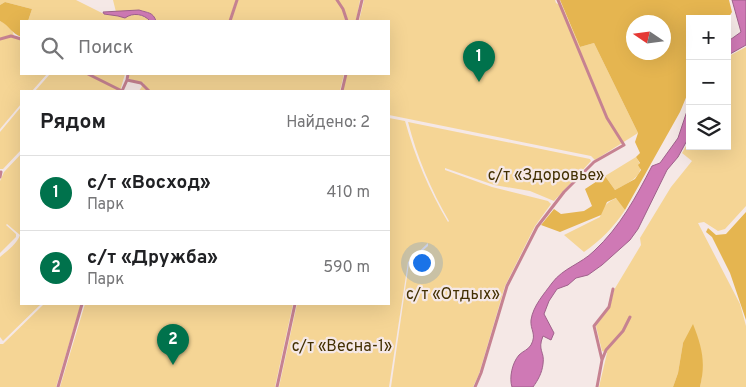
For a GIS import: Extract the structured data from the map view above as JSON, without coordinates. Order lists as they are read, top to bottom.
{
  "parks": ["с/т «Здоровье»", "с/т «Отдых»", "с/т «Весна-1»"],
  "north": "left",
  "page": {
    "map_buttons": ["+", "−"],
    "search": "Поиск",
    "pins": ["1", "2"],
    "heading": ["Рядом", "Найдено: 2"],
    "list": [
      {
        "mark": "1",
        "name": "с/т «Восход»",
        "note": "Парк",
        "value": "410 m"
      },
      {
        "mark": "2",
        "name": "с/т «Дружба»",
        "note": "Парк",
        "value": "590 m"
      }
    ]
  }
}
